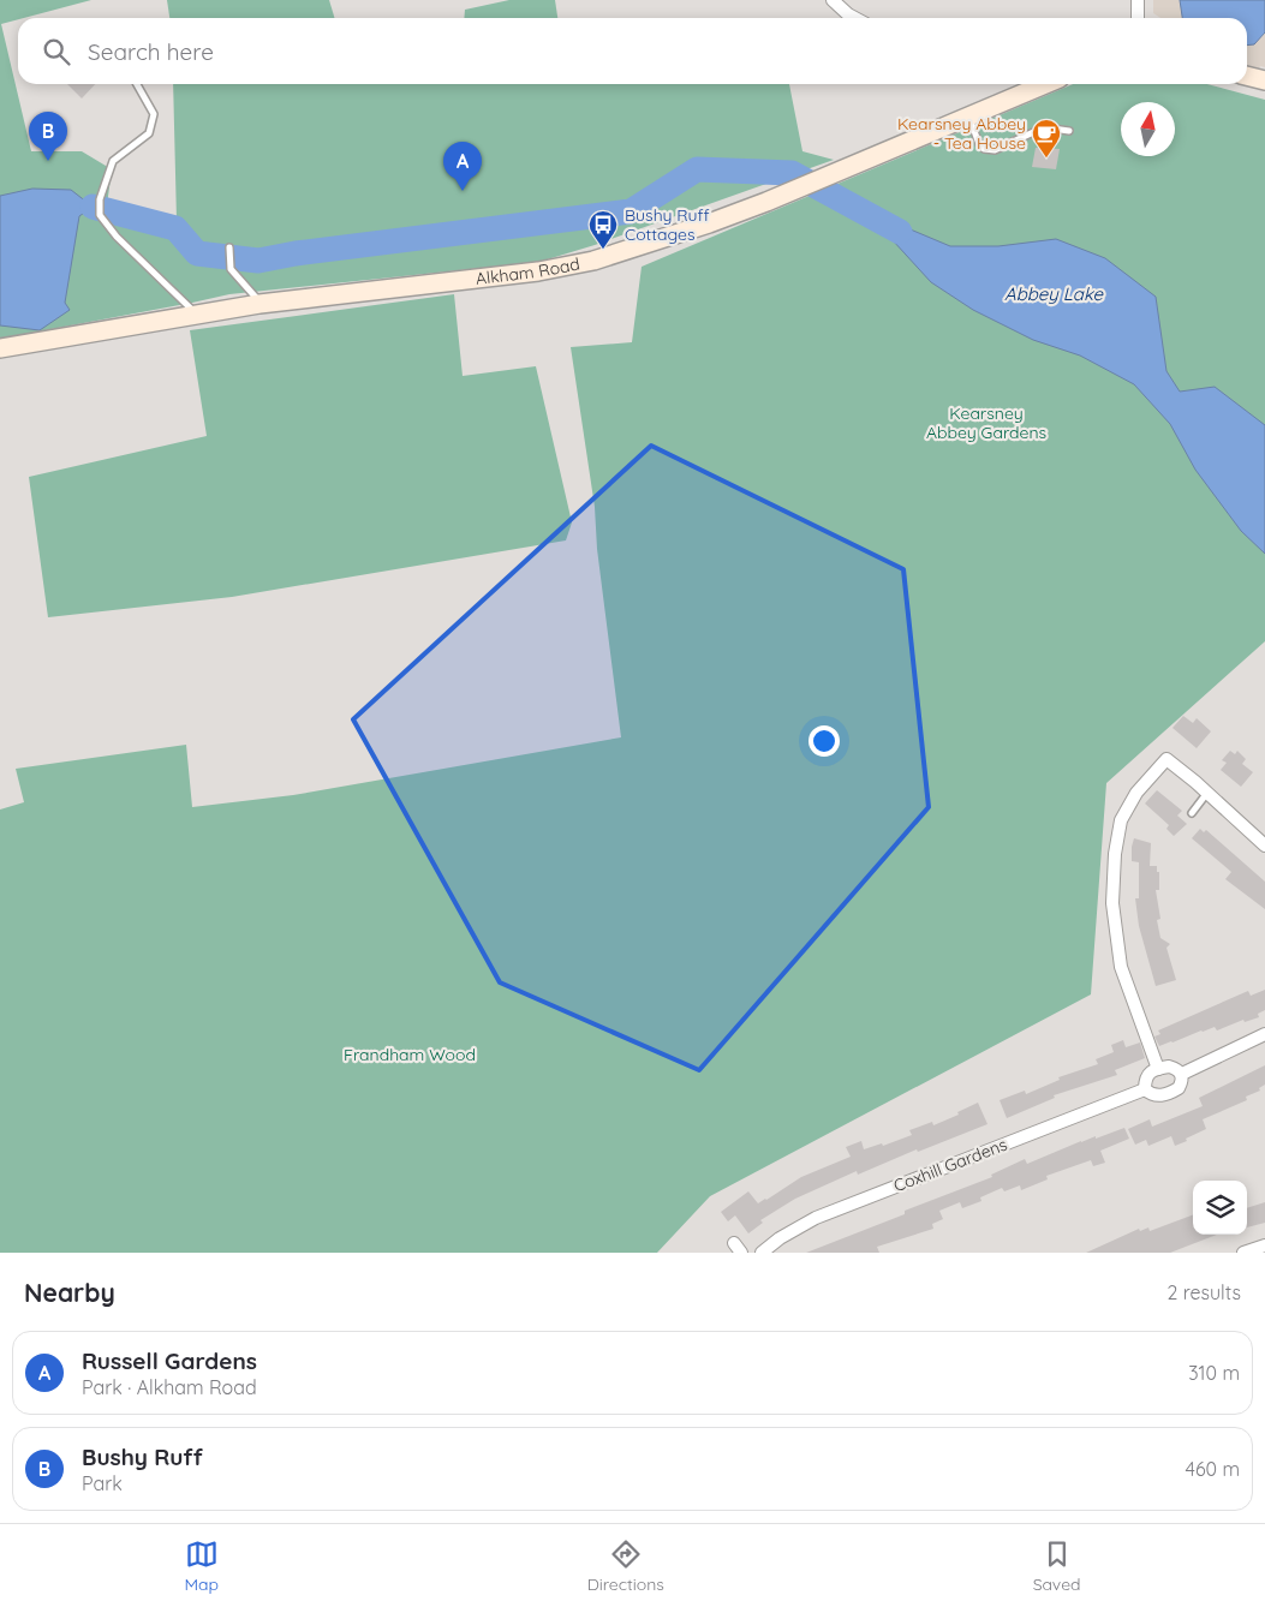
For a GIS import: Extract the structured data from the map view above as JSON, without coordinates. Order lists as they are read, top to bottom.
{
  "streets": {
    "street": ["Alkham Road", "Coxhill Gardens"]
  },
  "water": ["Abbey Lake"],
  "parks": ["Kearsney Abbey Gardens", "Frandham Wood"],
  "places": {
    "cafe": ["Kearsney Abbey - Tea House"],
    "bus stop": ["Bushy Ruff Cottages"]
  },
  "north": "top",
  "page": {
    "search": "Search here",
    "pins": ["B", "A"],
    "heading": ["Nearby", "2 results"],
    "list": [
      {
        "mark": "A",
        "name": "Russell Gardens",
        "note": "Park · Alkham Road",
        "value": "310 m"
      },
      {
        "mark": "B",
        "name": "Bushy Ruff",
        "note": "Park",
        "value": "460 m"
      }
    ],
    "nav": ["Map", "Directions", "Saved"]
  }
}
